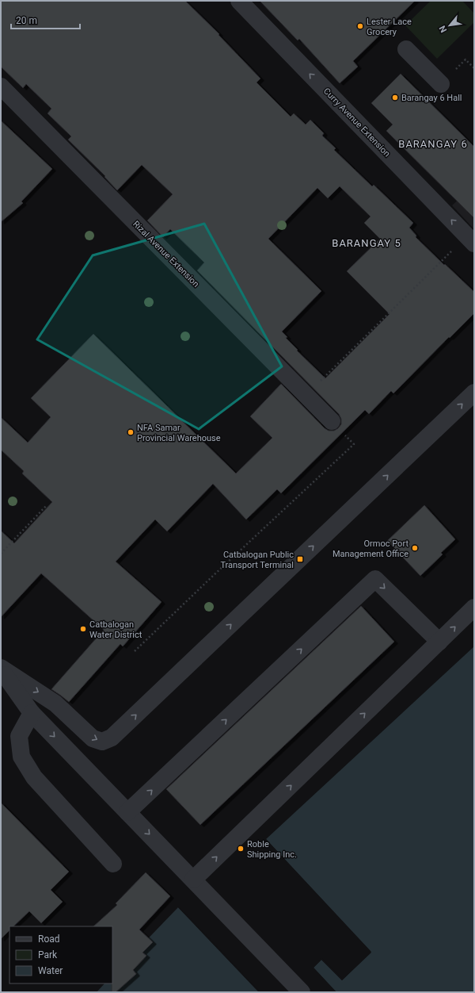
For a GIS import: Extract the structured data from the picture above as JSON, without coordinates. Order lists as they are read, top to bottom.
{
  "streets": {
    "street": ["Curry Avenue Extension", "Rizal Avenue Extension"]
  },
  "one_way": ["Curry Avenue Extension"],
  "districts": ["BARANGAY 6", "BARANGAY 5"],
  "places": {
    "other": [
      "Lester Lace Grocery",
      "Barangay 6 Hall",
      "NFA Samar Provincial Warehouse",
      "Ormoc Port Management Office",
      "Catbalogan Water District",
      "Roble Shipping Inc."
    ],
    "transit": ["Catbalogan Public Transport Terminal"]
  },
  "legend": ["Road", "Park", "Water"],
  "scale_bar": "20 m",
  "north": "bottom left"
}
